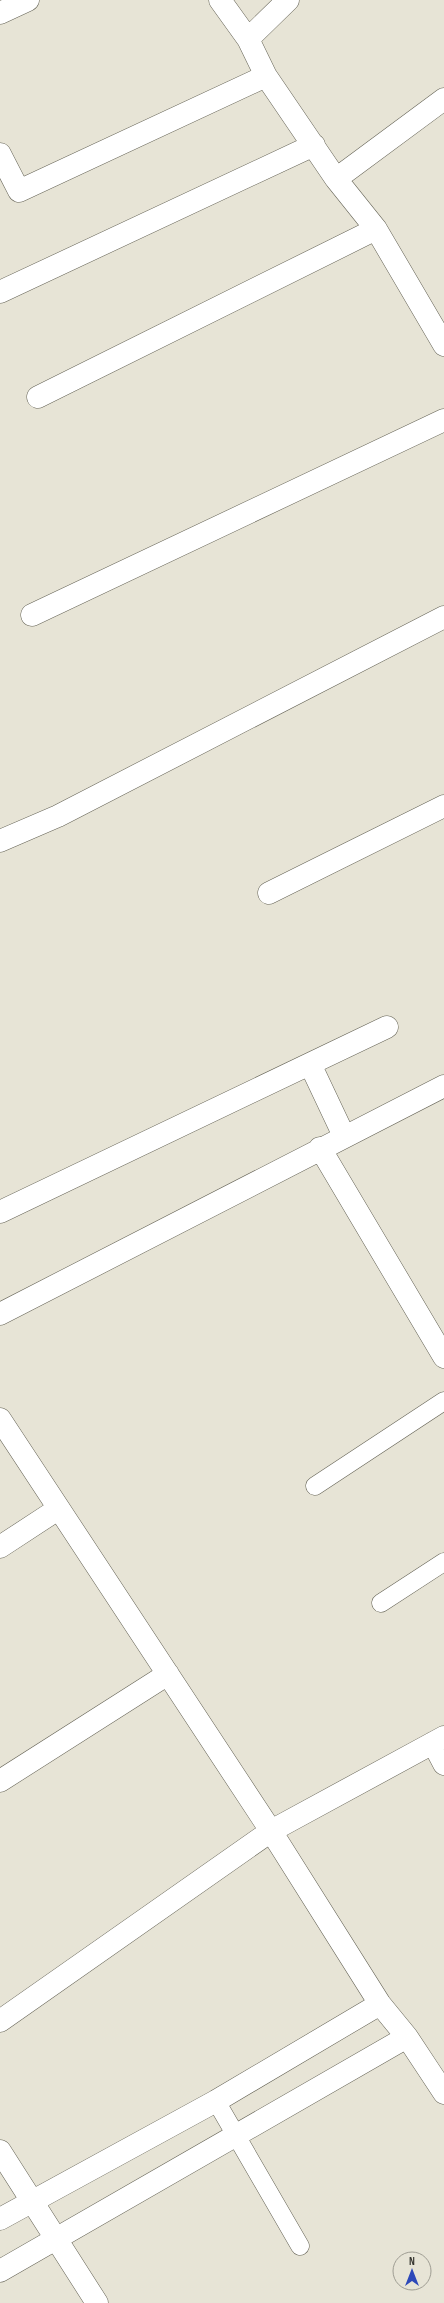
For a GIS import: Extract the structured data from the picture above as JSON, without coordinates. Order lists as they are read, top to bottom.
{
  "north": "top"
}
